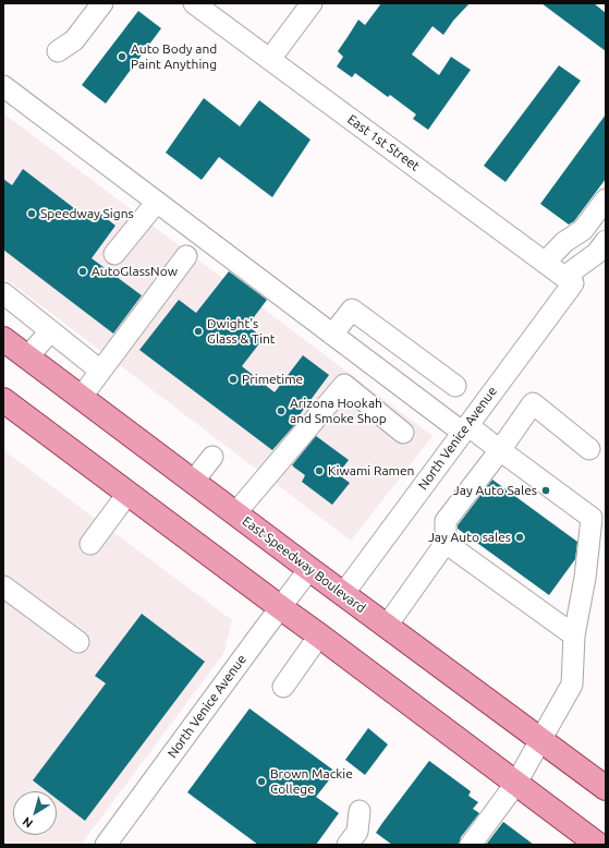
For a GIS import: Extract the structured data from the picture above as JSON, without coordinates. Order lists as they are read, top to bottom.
{
  "streets": {
    "main road": ["East Speedway Boulevard"],
    "street": ["East 1st Street", "North Venice Avenue"]
  },
  "crossings": [
    ["East 1st Street", "North Venice Avenue"],
    ["North Venice Avenue", "East Speedway Boulevard"]
  ],
  "places": [
    "Auto Body and Paint Anything",
    "Speedway Signs",
    "AutoGlassNow",
    "Dwight's Glass & Tint",
    "Primetime",
    "Arizona Hookah and Smoke Shop",
    "Kiwami Ramen",
    "Jay Auto Sales",
    "Jay Auto sales",
    "Brown Mackie College"
  ],
  "north": "bottom left"
}
